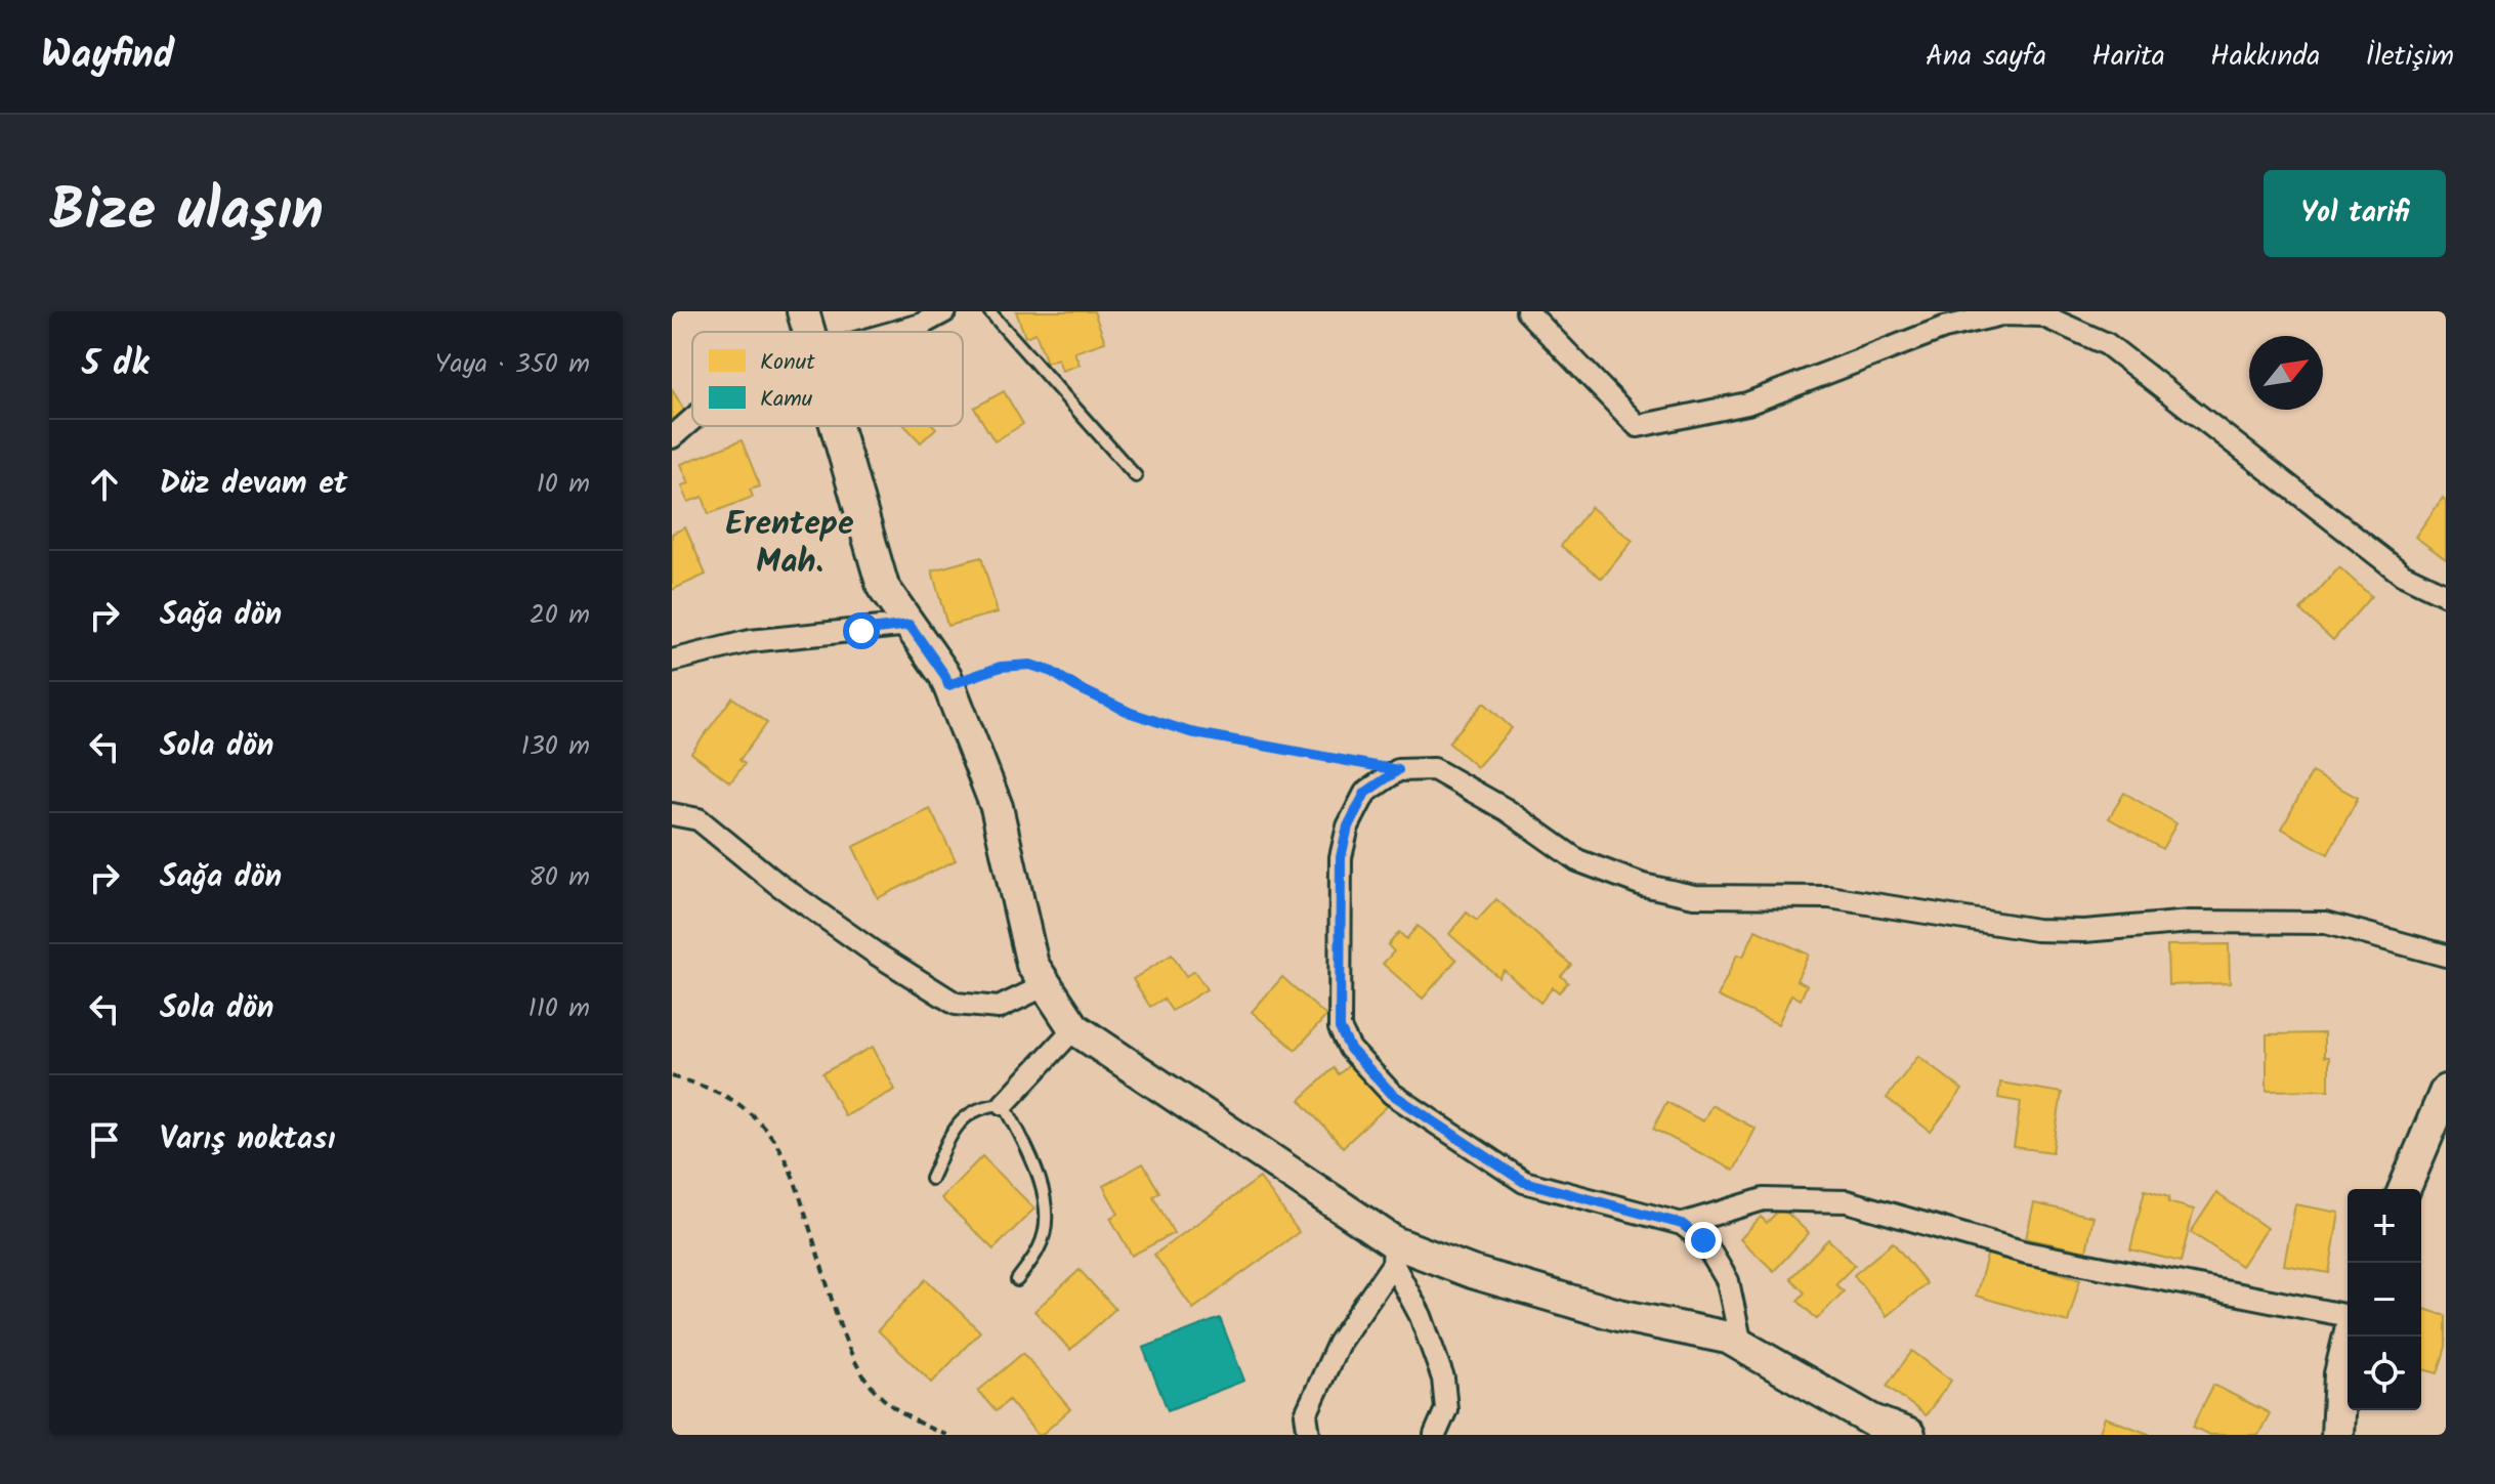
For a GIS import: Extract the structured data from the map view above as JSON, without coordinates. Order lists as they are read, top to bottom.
{
  "districts": ["Erentepe Mah."],
  "legend": ["Konut", "Kamu"],
  "north": "top right",
  "page": {
    "header": "Wayfind",
    "nav": [
      "Ana sayfa",
      "Harita",
      "Hakkında",
      "İletişim"
    ],
    "title": "Bize ulaşın",
    "buttons": "Yol tarifi",
    "heading": ["5 dk", "Yaya · 350 m"],
    "list": [
      ["Düz devam et", "10 m"],
      ["Sağa dön", "20 m"],
      ["Sola dön", "130 m"],
      ["Sağa dön", "80 m"],
      ["Sola dön", "110 m"],
      "Varış noktası"
    ],
    "map_buttons": ["+", "−"]
  }
}
